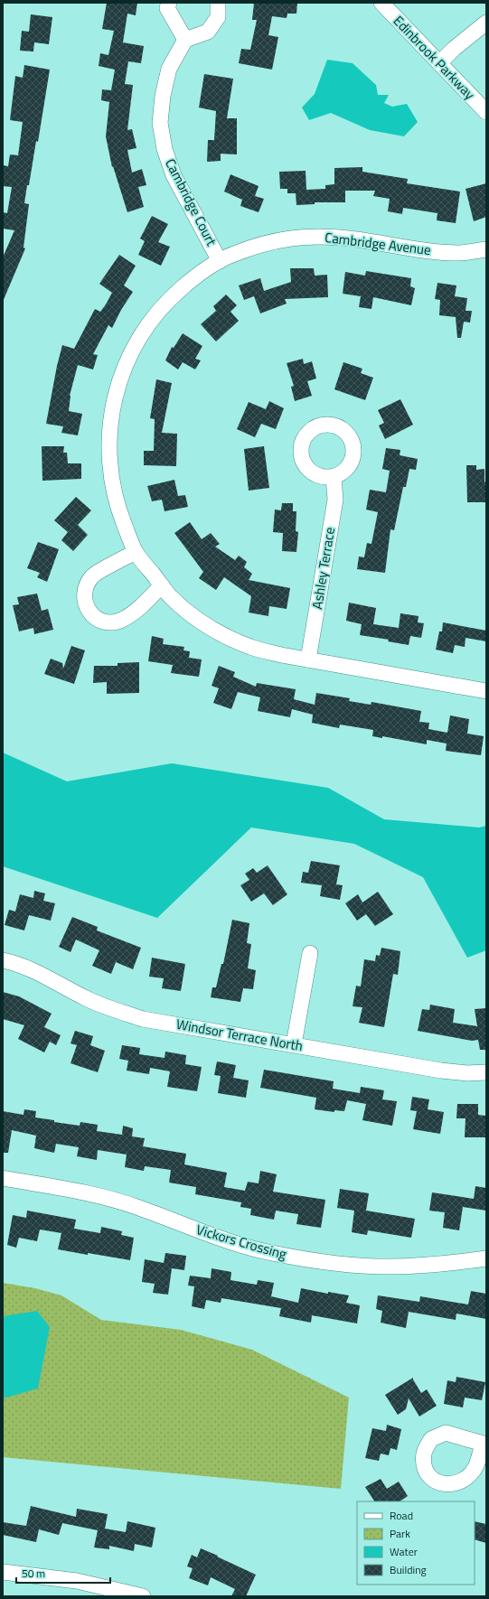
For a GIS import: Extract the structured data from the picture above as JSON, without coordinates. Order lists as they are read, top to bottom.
{
  "streets": {
    "street": [
      "Edinbrook Parkway",
      "Cambridge Court",
      "Cambridge Avenue",
      "Ashley Terrace",
      "Windsor Terrace North",
      "Vickors Crossing"
    ]
  },
  "crossings": [
    ["Cambridge Court", "Cambridge Avenue"]
  ],
  "legend": [
    "Road",
    "Park",
    "Water",
    "Building"
  ],
  "scale_bar": "50 m"
}
